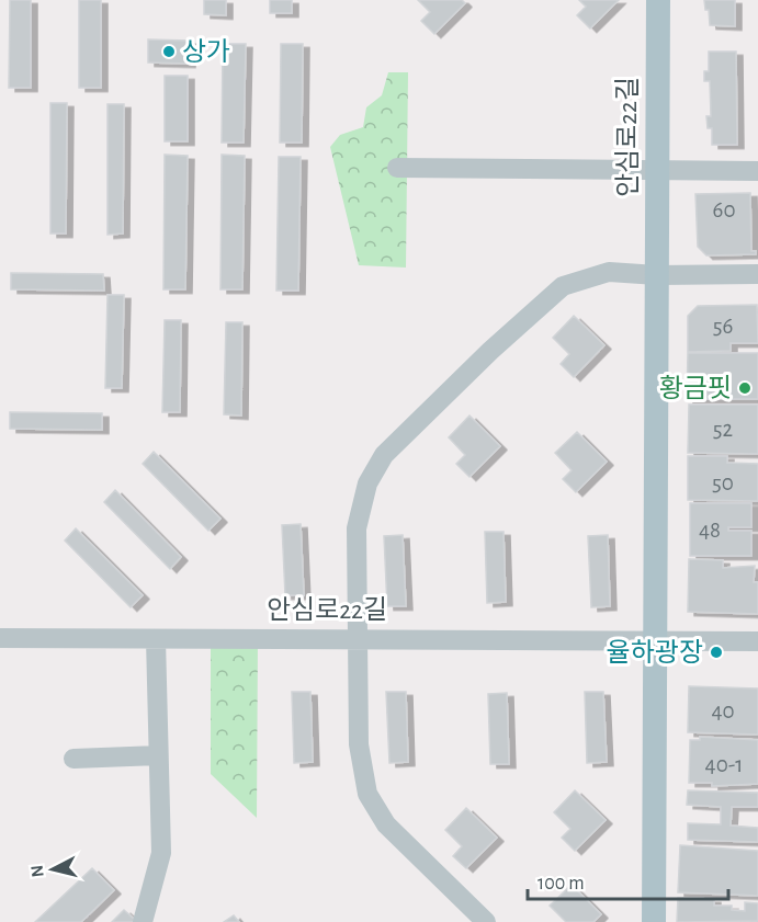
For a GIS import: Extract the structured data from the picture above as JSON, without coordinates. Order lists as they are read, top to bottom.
{
  "streets": {
    "main road": ["안심로22길"]
  },
  "places": ["상가", "황금핏", "율하광장"],
  "house_numbers": [
    "60",
    "56",
    "52",
    "50",
    "48",
    "40",
    "40-1"
  ],
  "scale_bar": "100 m",
  "north": "left"
}
